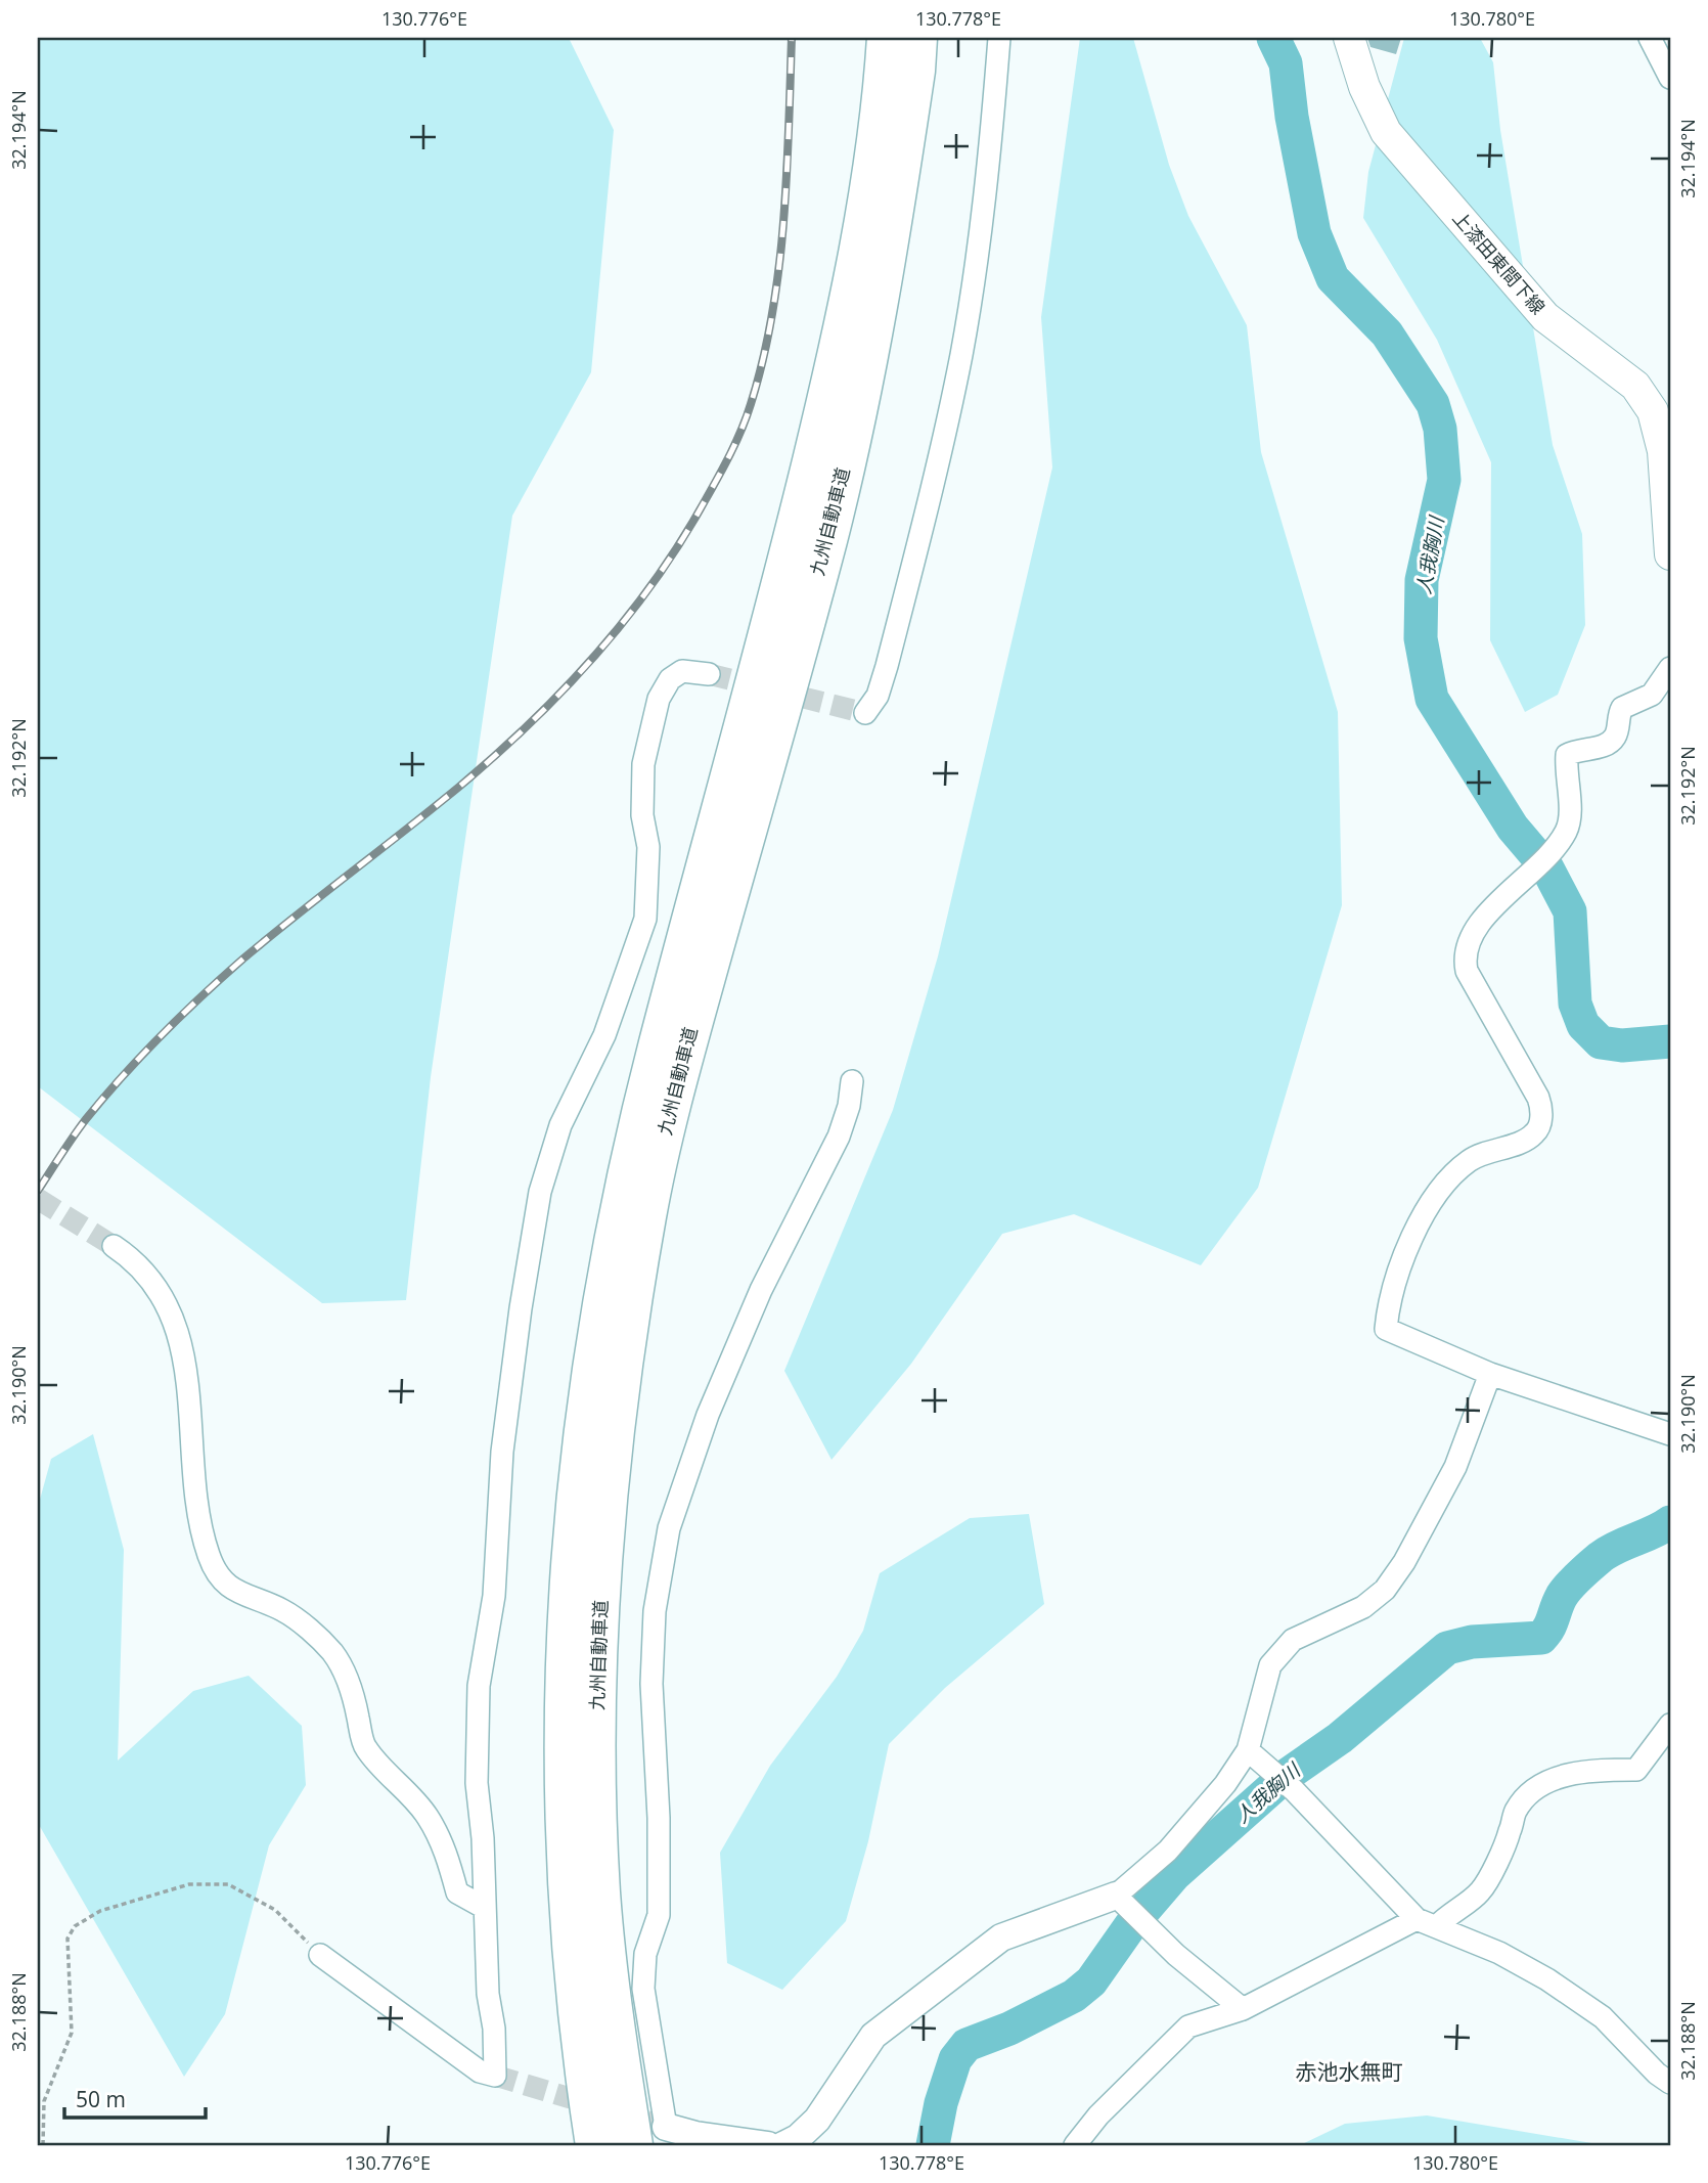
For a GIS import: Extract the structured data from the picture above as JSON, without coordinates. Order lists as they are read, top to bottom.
{
  "streets": {
    "highway": ["九州自動車道"],
    "main road": ["上漆田東間下線"]
  },
  "districts": ["赤池水無町"],
  "water": ["人我胸川"],
  "scale_bar": "50 m",
  "coordinates": [
    "130.776°E",
    "130.778°E",
    "130.780°E",
    "32.194°N",
    "32.192°N",
    "32.190°N",
    "32.188°N"
  ]
}
